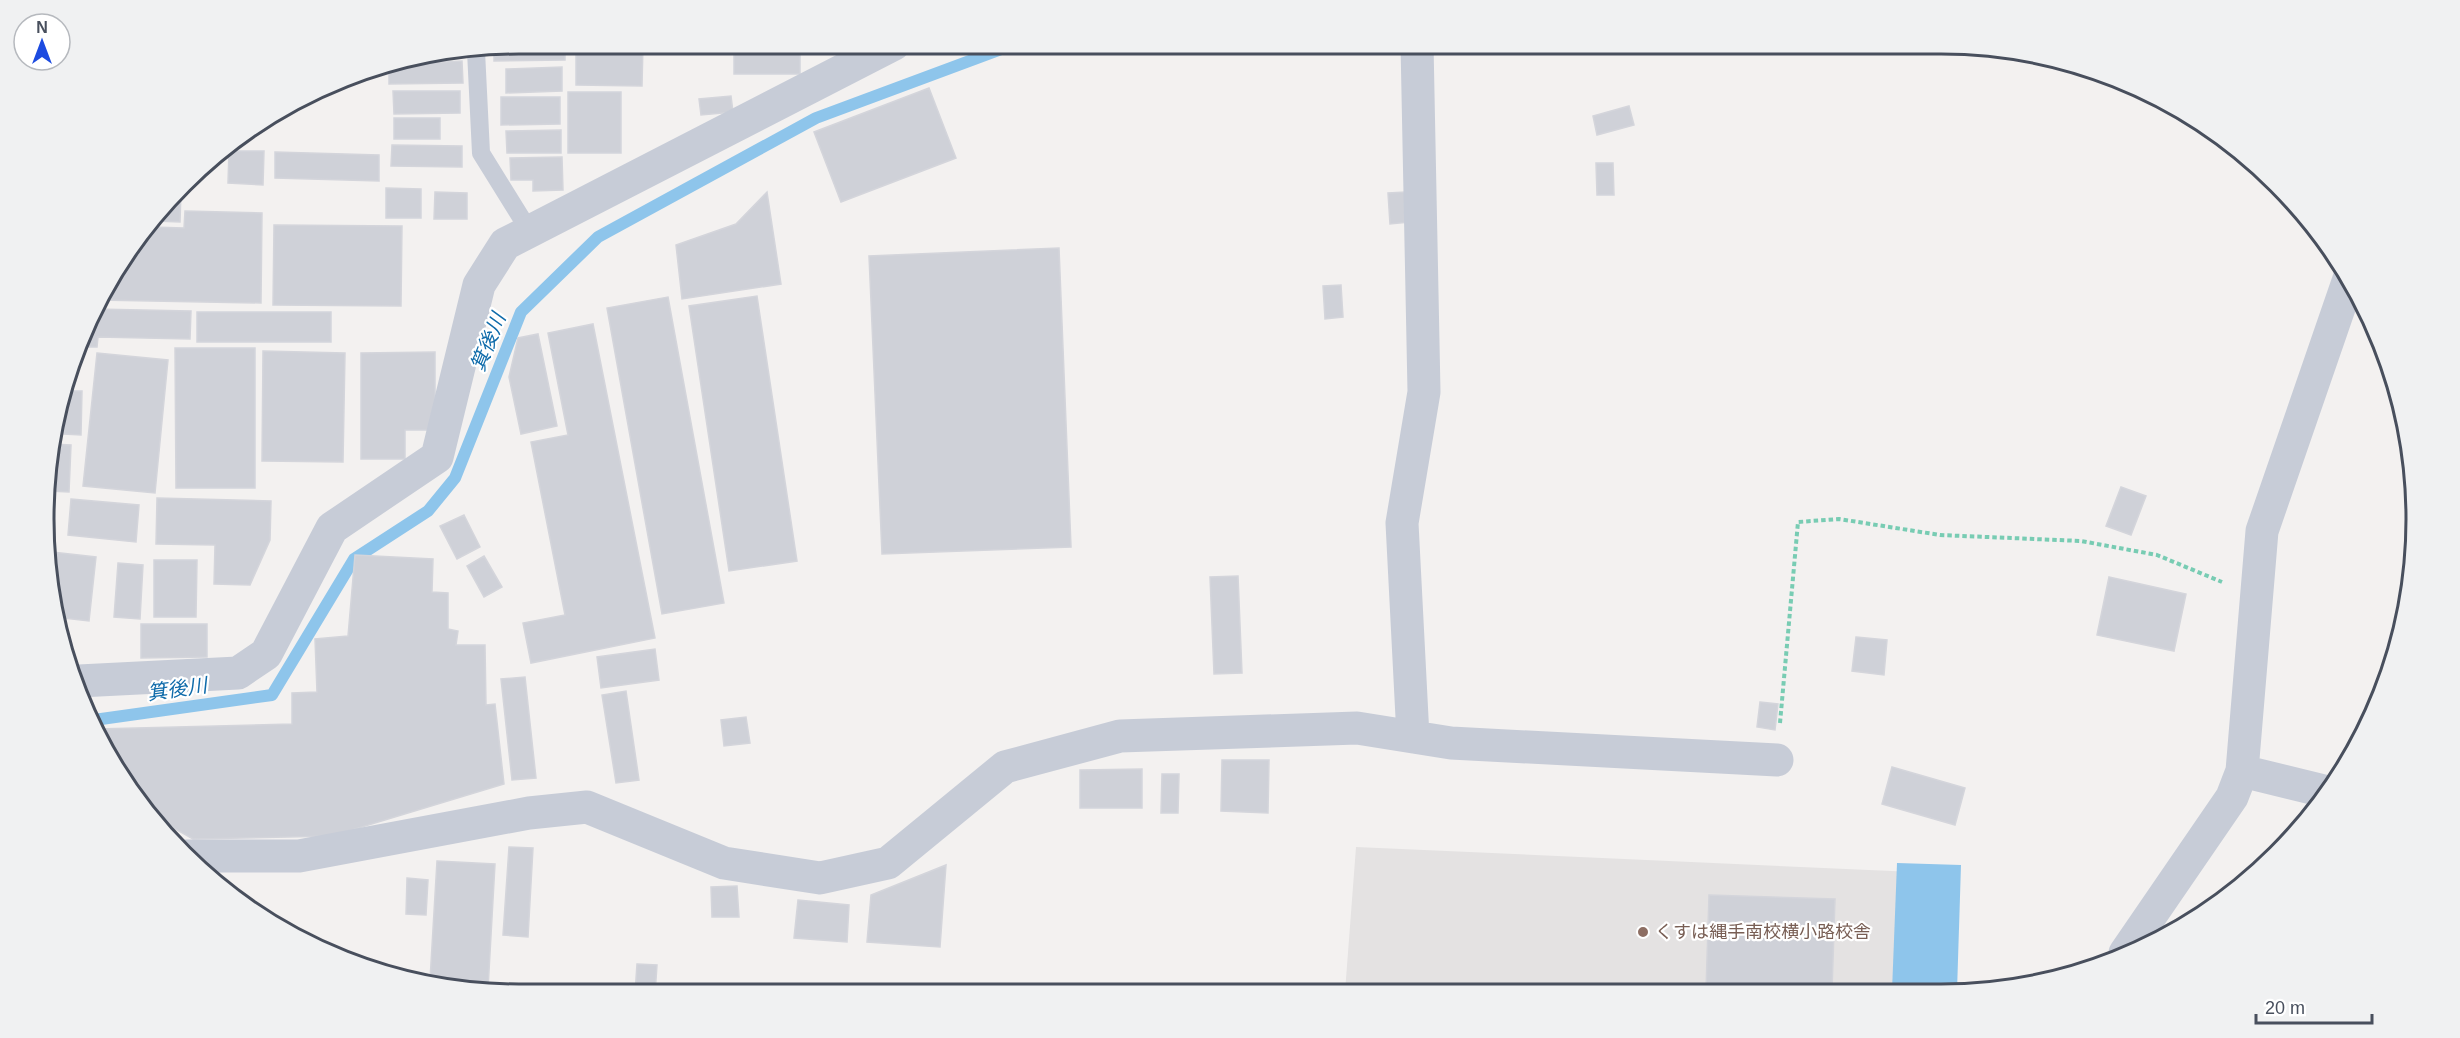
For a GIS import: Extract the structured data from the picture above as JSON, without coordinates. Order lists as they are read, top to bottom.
{
  "water": ["箕後川"],
  "places": ["くすは縄手南校横小路校舎"],
  "scale_bar": "20 m",
  "north": "top"
}
